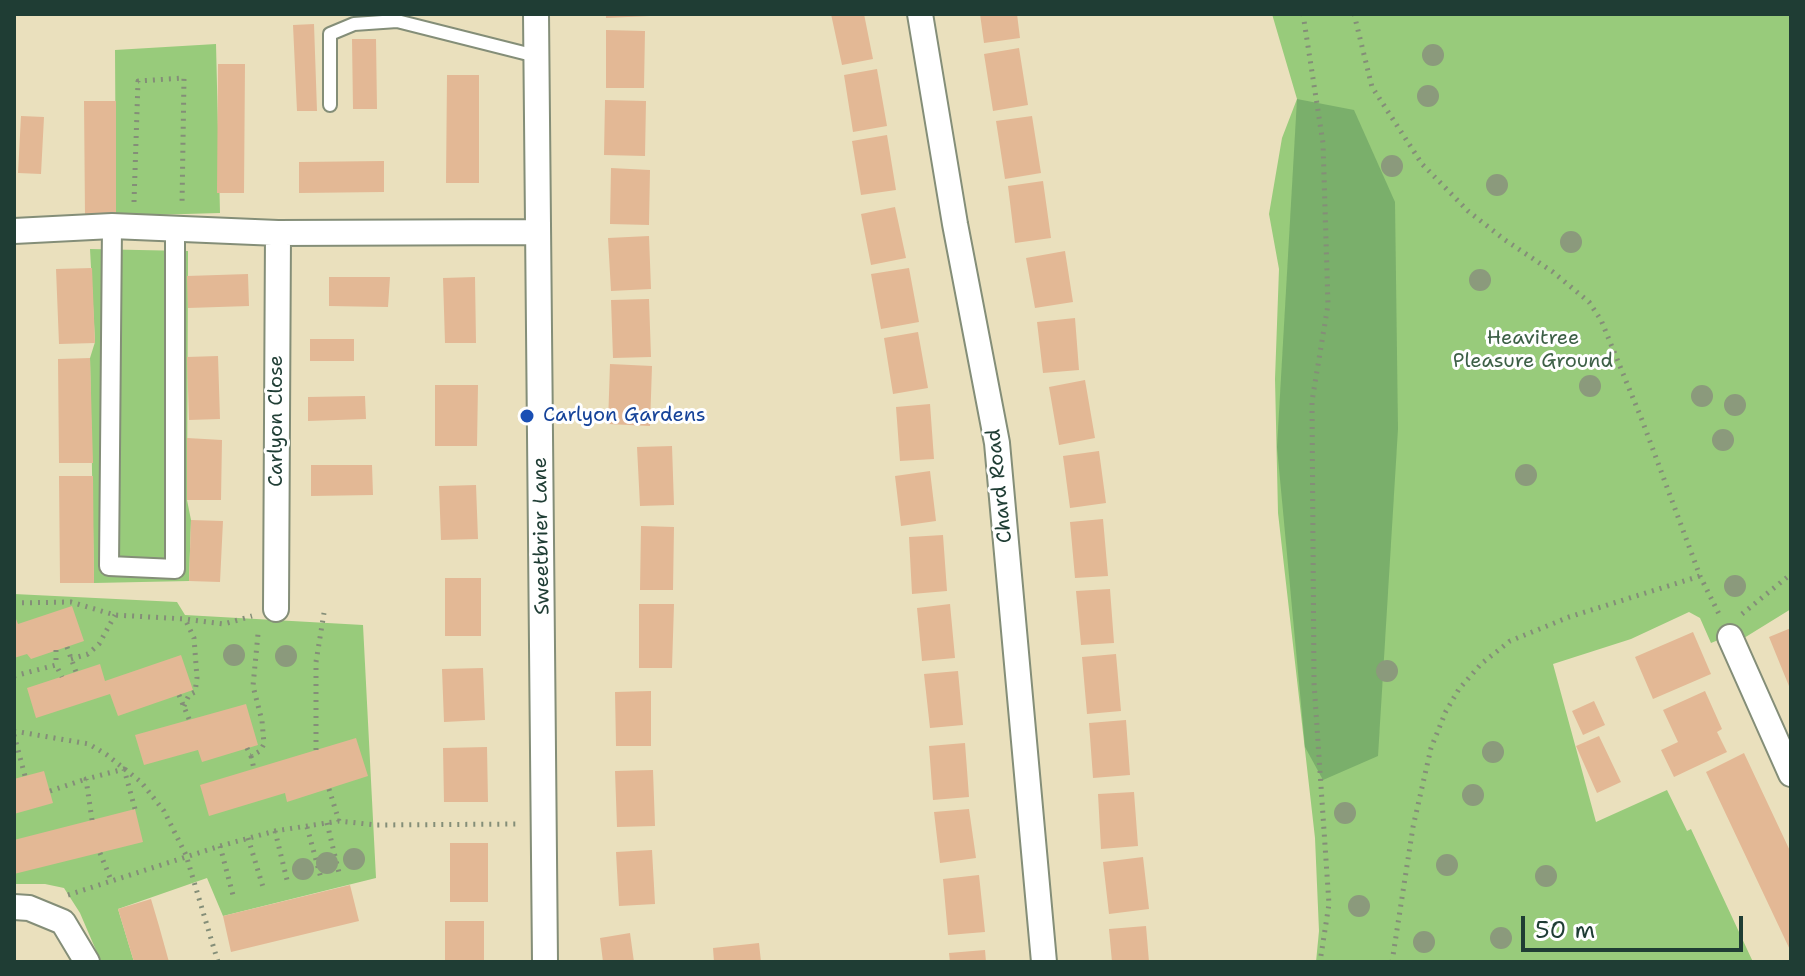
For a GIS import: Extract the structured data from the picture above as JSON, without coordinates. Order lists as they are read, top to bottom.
{
  "streets": {
    "street": ["Carlyon Close", "Chard Road", "Sweetbrier Lane"]
  },
  "parks": ["Heavitree Pleasure Ground"],
  "places": ["Carlyon Gardens"],
  "scale_bar": "50 m"
}
